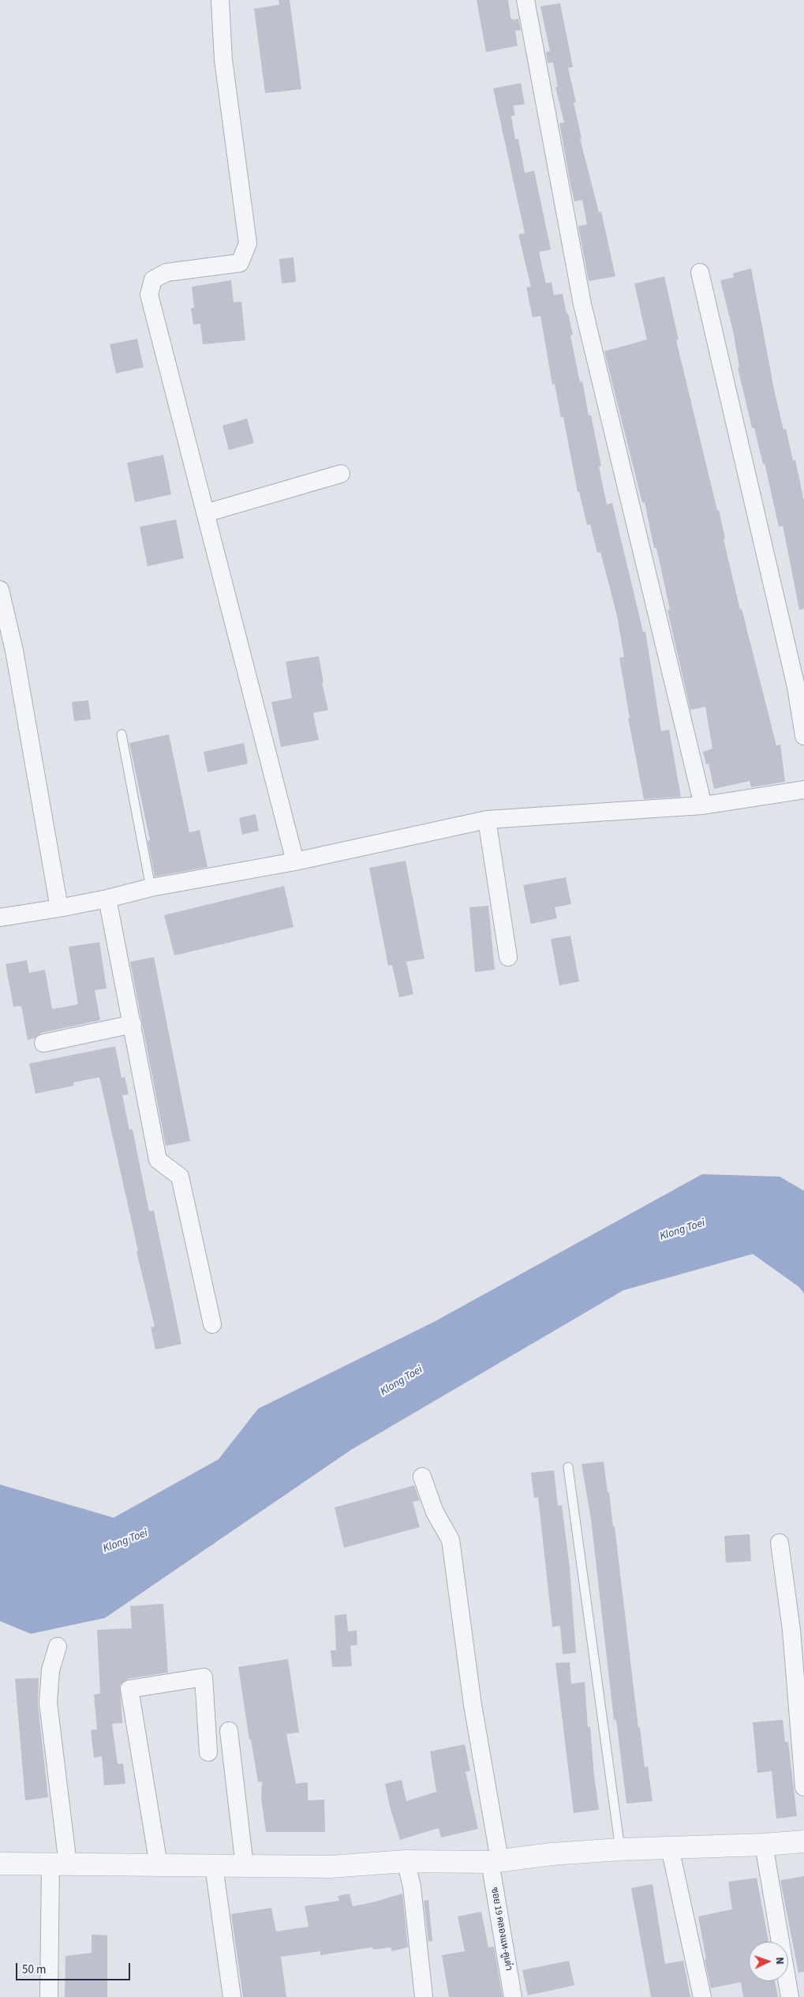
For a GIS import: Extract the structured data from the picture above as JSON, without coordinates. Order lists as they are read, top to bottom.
{
  "streets": {
    "street": ["ซอย 19 คลองแห-คูเต่า"]
  },
  "water": ["Klong Toei"],
  "scale_bar": "50 m",
  "north": "right"
}
